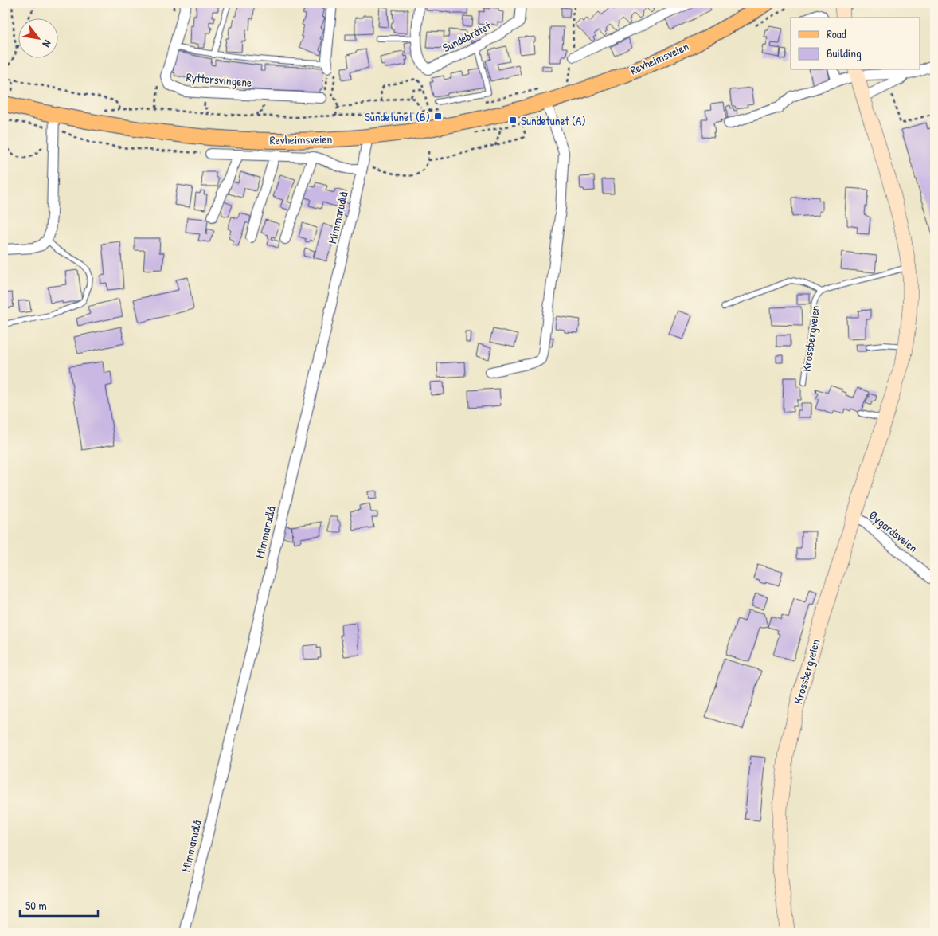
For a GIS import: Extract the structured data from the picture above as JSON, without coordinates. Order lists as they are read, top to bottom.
{
  "streets": {
    "main road": ["Revheimsveien"],
    "street": [
      "Sundebråtet",
      "Ryttersvingene",
      "Mimmarudlå",
      "Krossbergveien",
      "Øygardsveien"
    ]
  },
  "crossings": [
    ["Revheimsveien", "Mimmarudlå"],
    ["Krossbergveien", "Øygardsveien"]
  ],
  "places": {
    "transit": ["Sundetunet (B)", "Sundetunet (A)"]
  },
  "legend": ["Road", "Building"],
  "scale_bar": "50 m",
  "north": "bottom right"
}
